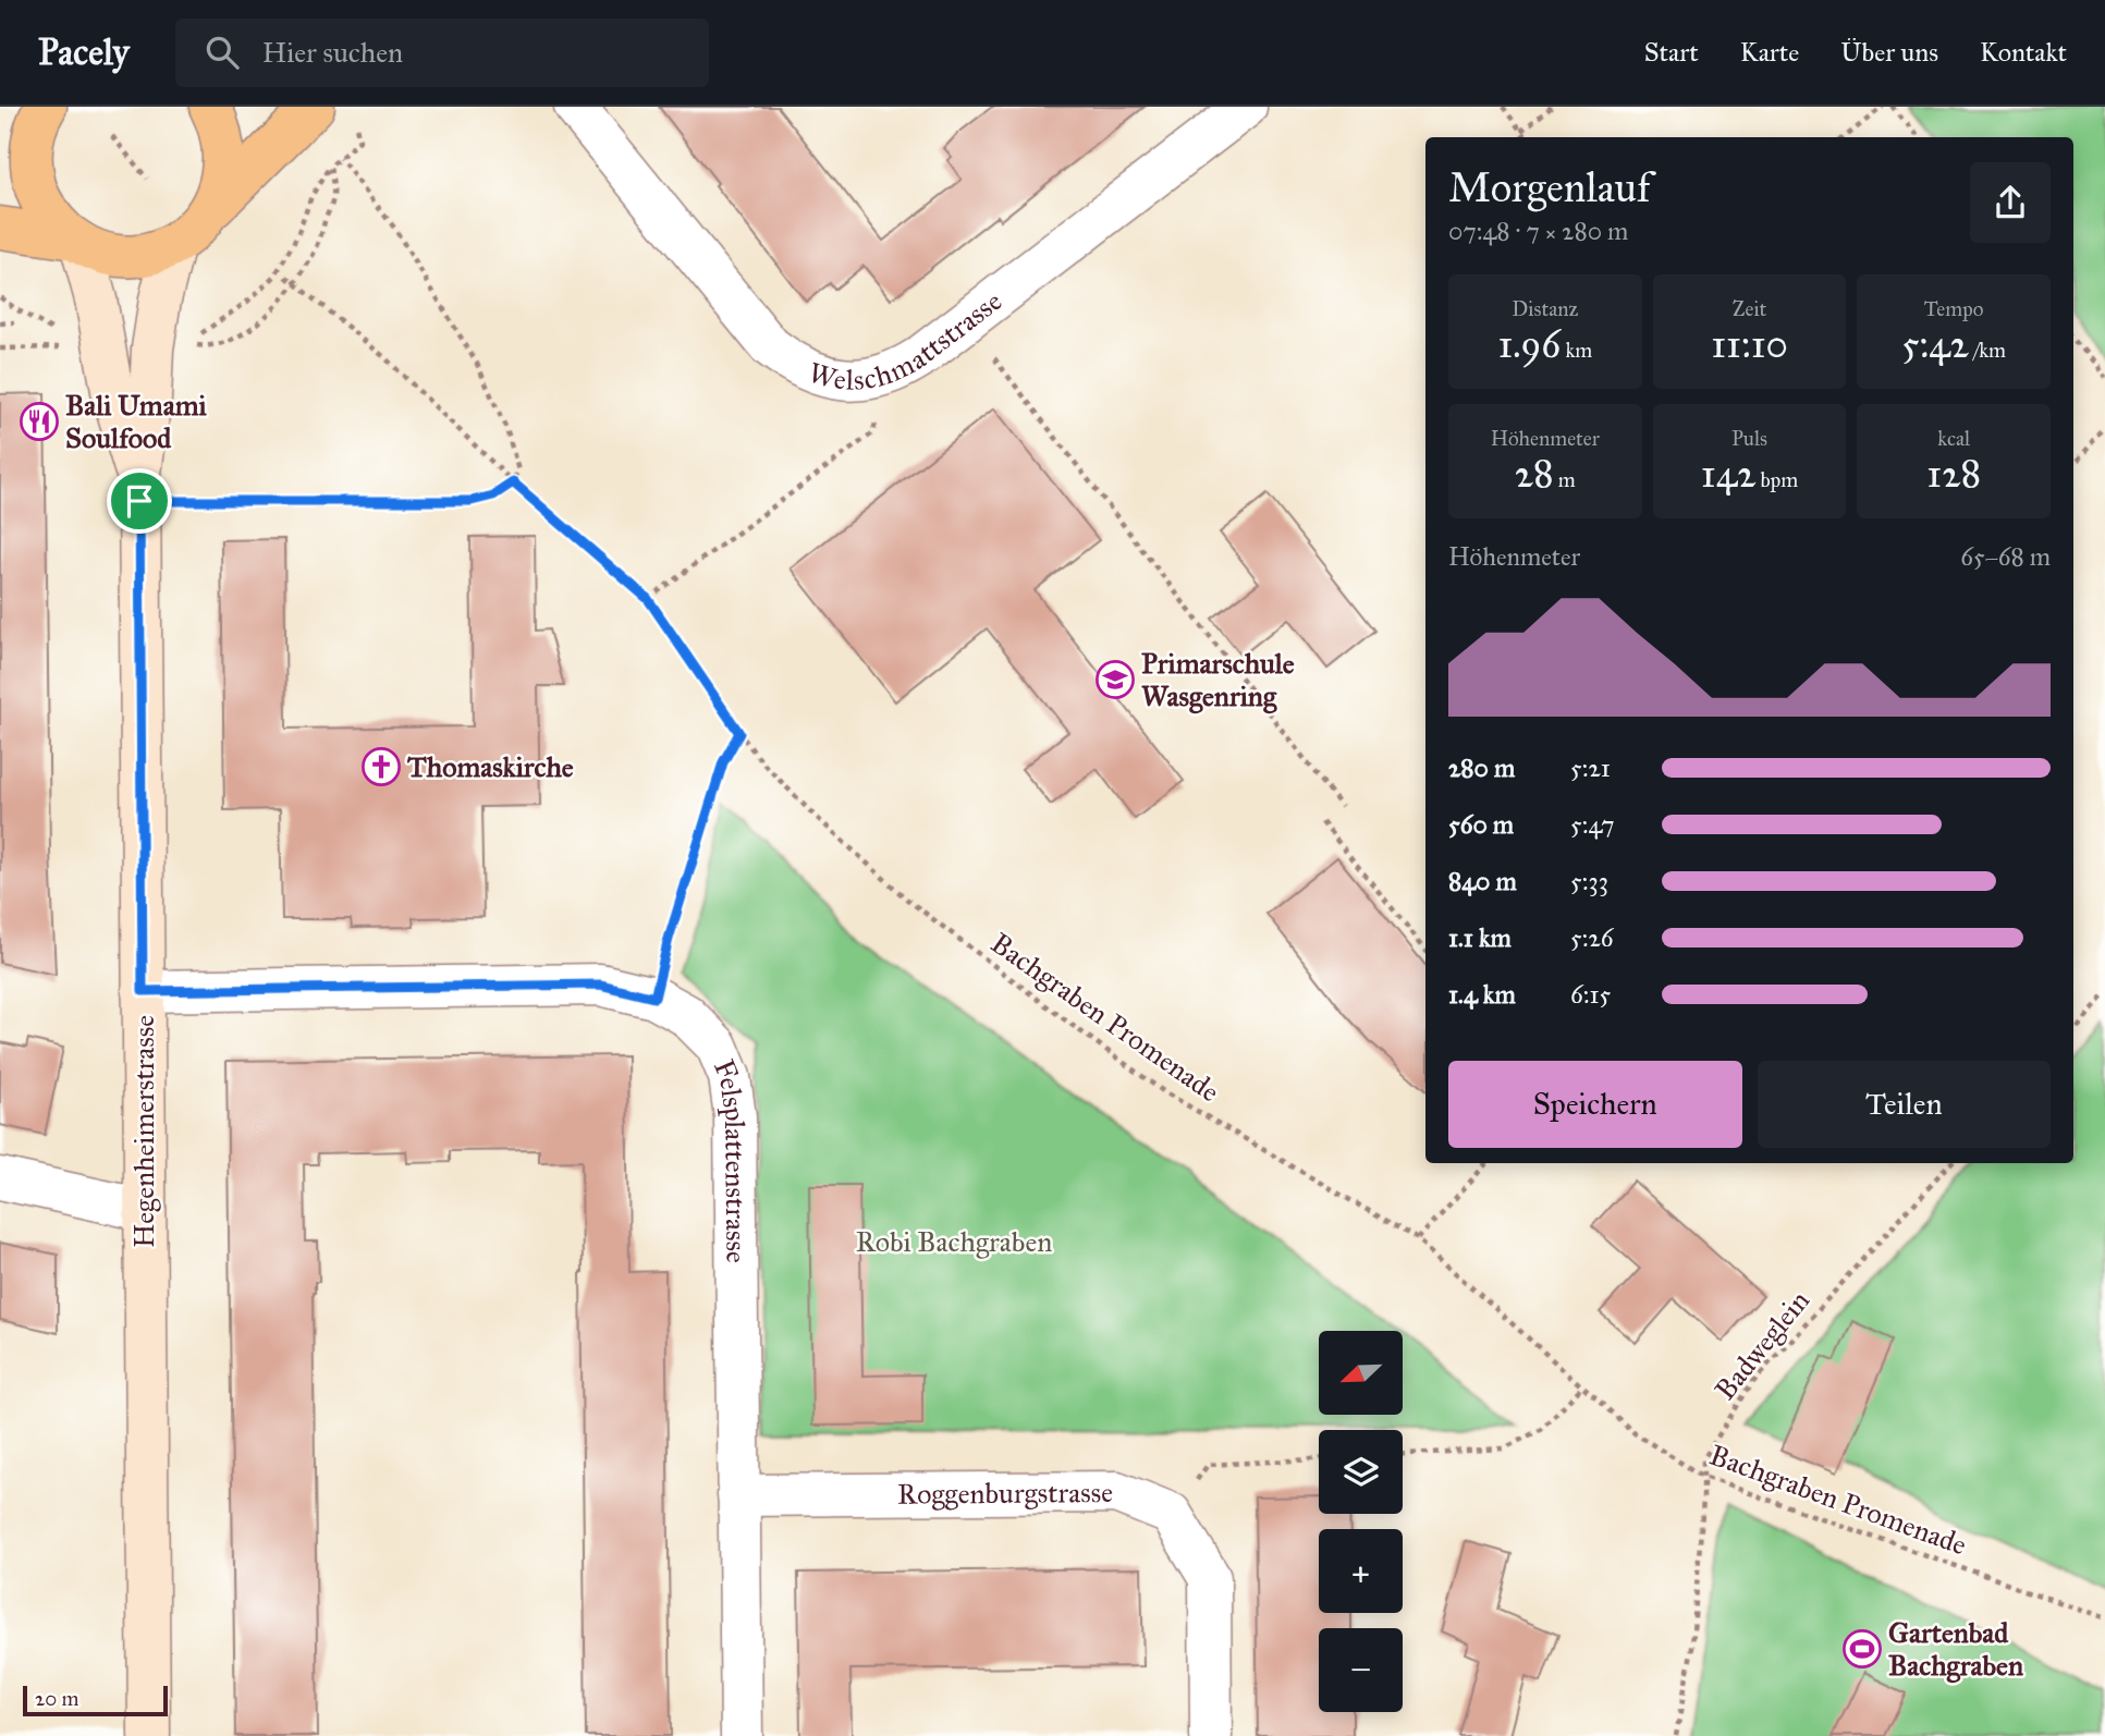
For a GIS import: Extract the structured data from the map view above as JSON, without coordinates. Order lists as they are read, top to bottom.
{
  "streets": {
    "street": [
      "Welschmattstrasse",
      "Hegenheimerstrasse",
      "Felsplattenstrasse",
      "Roggenburgstrasse"
    ],
    "path": ["Bachgraben Promenade", "Badweglein"]
  },
  "crossings": [
    ["Bachgraben Promenade", "Badweglein"],
    ["Hegenheimerstrasse", "Felsplattenstrasse"],
    ["Felsplattenstrasse", "Roggenburgstrasse"]
  ],
  "parks": ["Robi Bachgraben"],
  "places": {
    "restaurant": ["Bali Umami Soulfood"],
    "school or university": ["Primarschule Wasgenring"],
    "church": ["Thomaskirche"],
    "sports": ["Gartenbad Bachgraben"]
  },
  "scale_bar": "20 m",
  "north": "bottom left",
  "page": {
    "header": "Pacely",
    "search": "Hier suchen",
    "nav": [
      "Start",
      "Karte",
      "Über uns",
      "Kontakt"
    ],
    "heading": ["Morgenlauf", "07:48 · 7 × 280 m"],
    "stats": [
      ["Distanz", "1.96 km"],
      ["Zeit", "11:10"],
      ["Tempo", "5:42 /km"],
      ["Höhenmeter", "28 m"],
      ["Puls", "142 bpm"],
      ["kcal", "128"]
    ],
    "chart": ["Höhenmeter", "65–68 m"],
    "list": [
      {
        "name": "280 m",
        "note": "5:21"
      },
      {
        "name": "560 m",
        "note": "5:47"
      },
      {
        "name": "840 m",
        "note": "5:33"
      },
      {
        "name": "1.1 km",
        "note": "5:26"
      },
      {
        "name": "1.4 km",
        "note": "6:15"
      }
    ],
    "buttons": ["Speichern", "Teilen"],
    "map_buttons": ["+", "−"],
    "scale": "20 m"
  }
}
